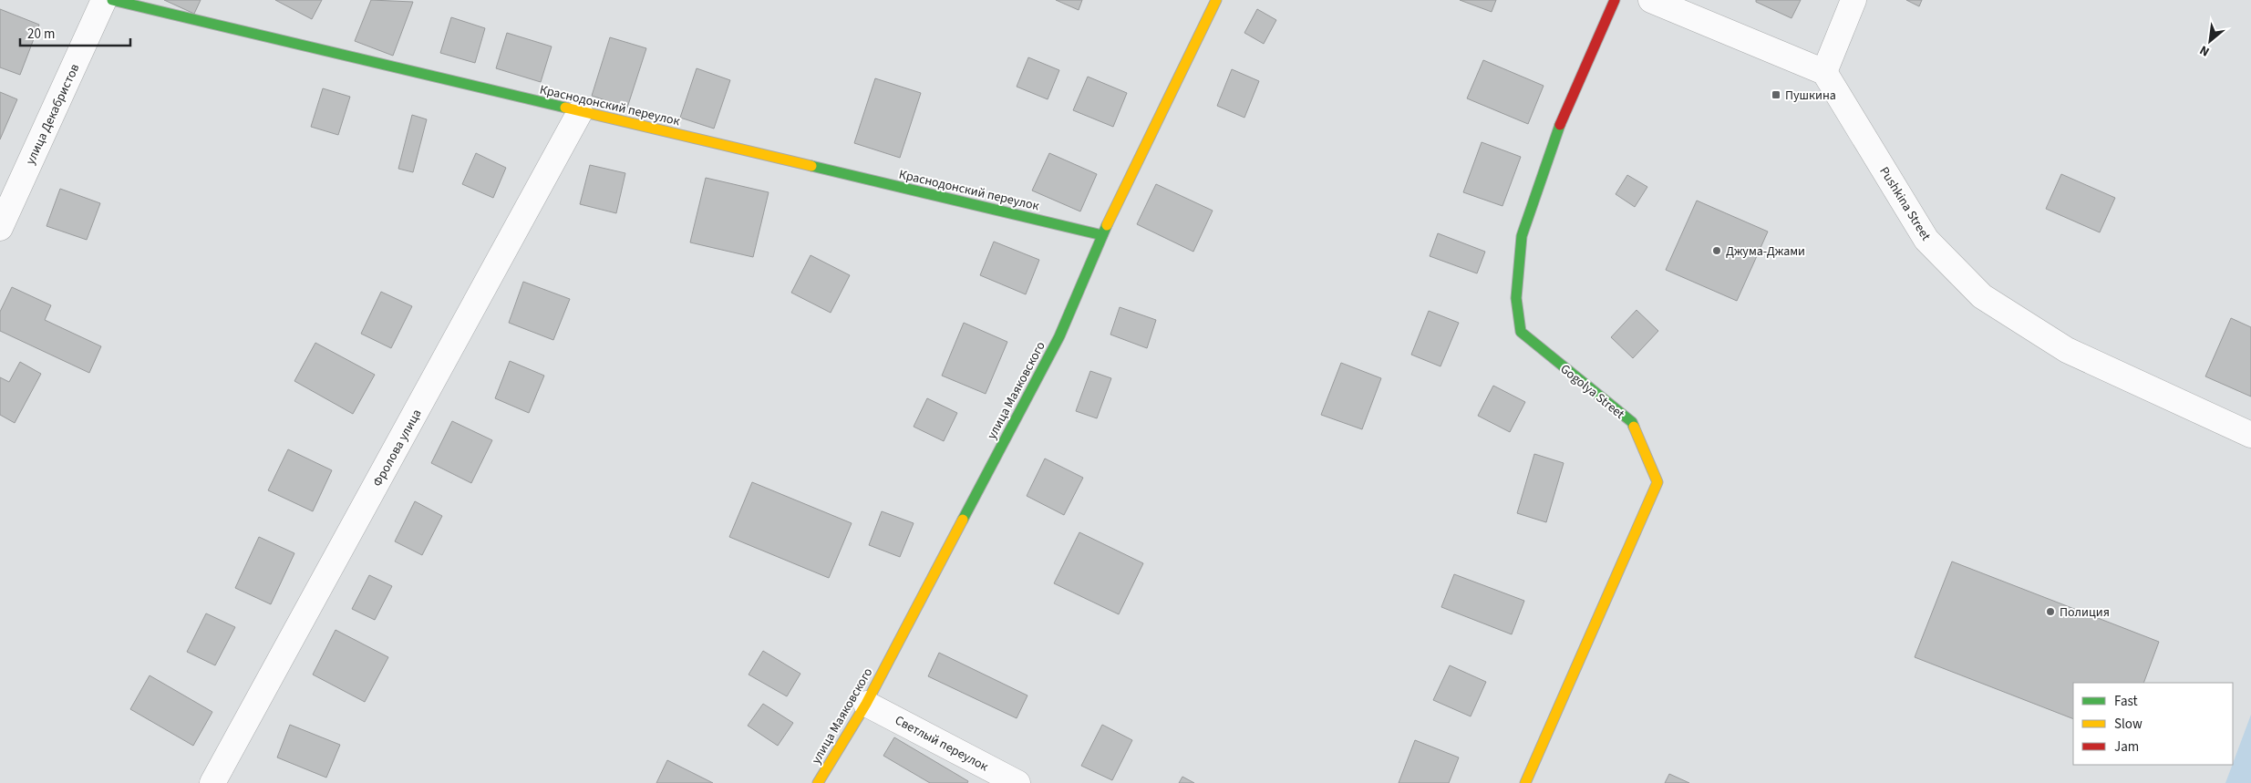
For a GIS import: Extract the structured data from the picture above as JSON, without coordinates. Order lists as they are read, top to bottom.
{
  "streets": {
    "street": [
      "Краснодонский переулок",
      "улица Декабристов",
      "Pushkina Street",
      "улица Маяковского",
      "Gogolya Street",
      "Фролова улица",
      "Светлый переулок"
    ]
  },
  "crossings": [
    ["Краснодонский переулок", "улица Маяковского"],
    ["Краснодонский переулок", "Фролова улица"],
    ["улица Маяковского", "Светлый переулок"]
  ],
  "places": {
    "transit": ["Пушкина"],
    "other": ["Джума-Джами", "Полиция"]
  },
  "legend": ["Fast", "Slow", "Jam"],
  "scale_bar": "20 m",
  "north": "bottom left"
}
